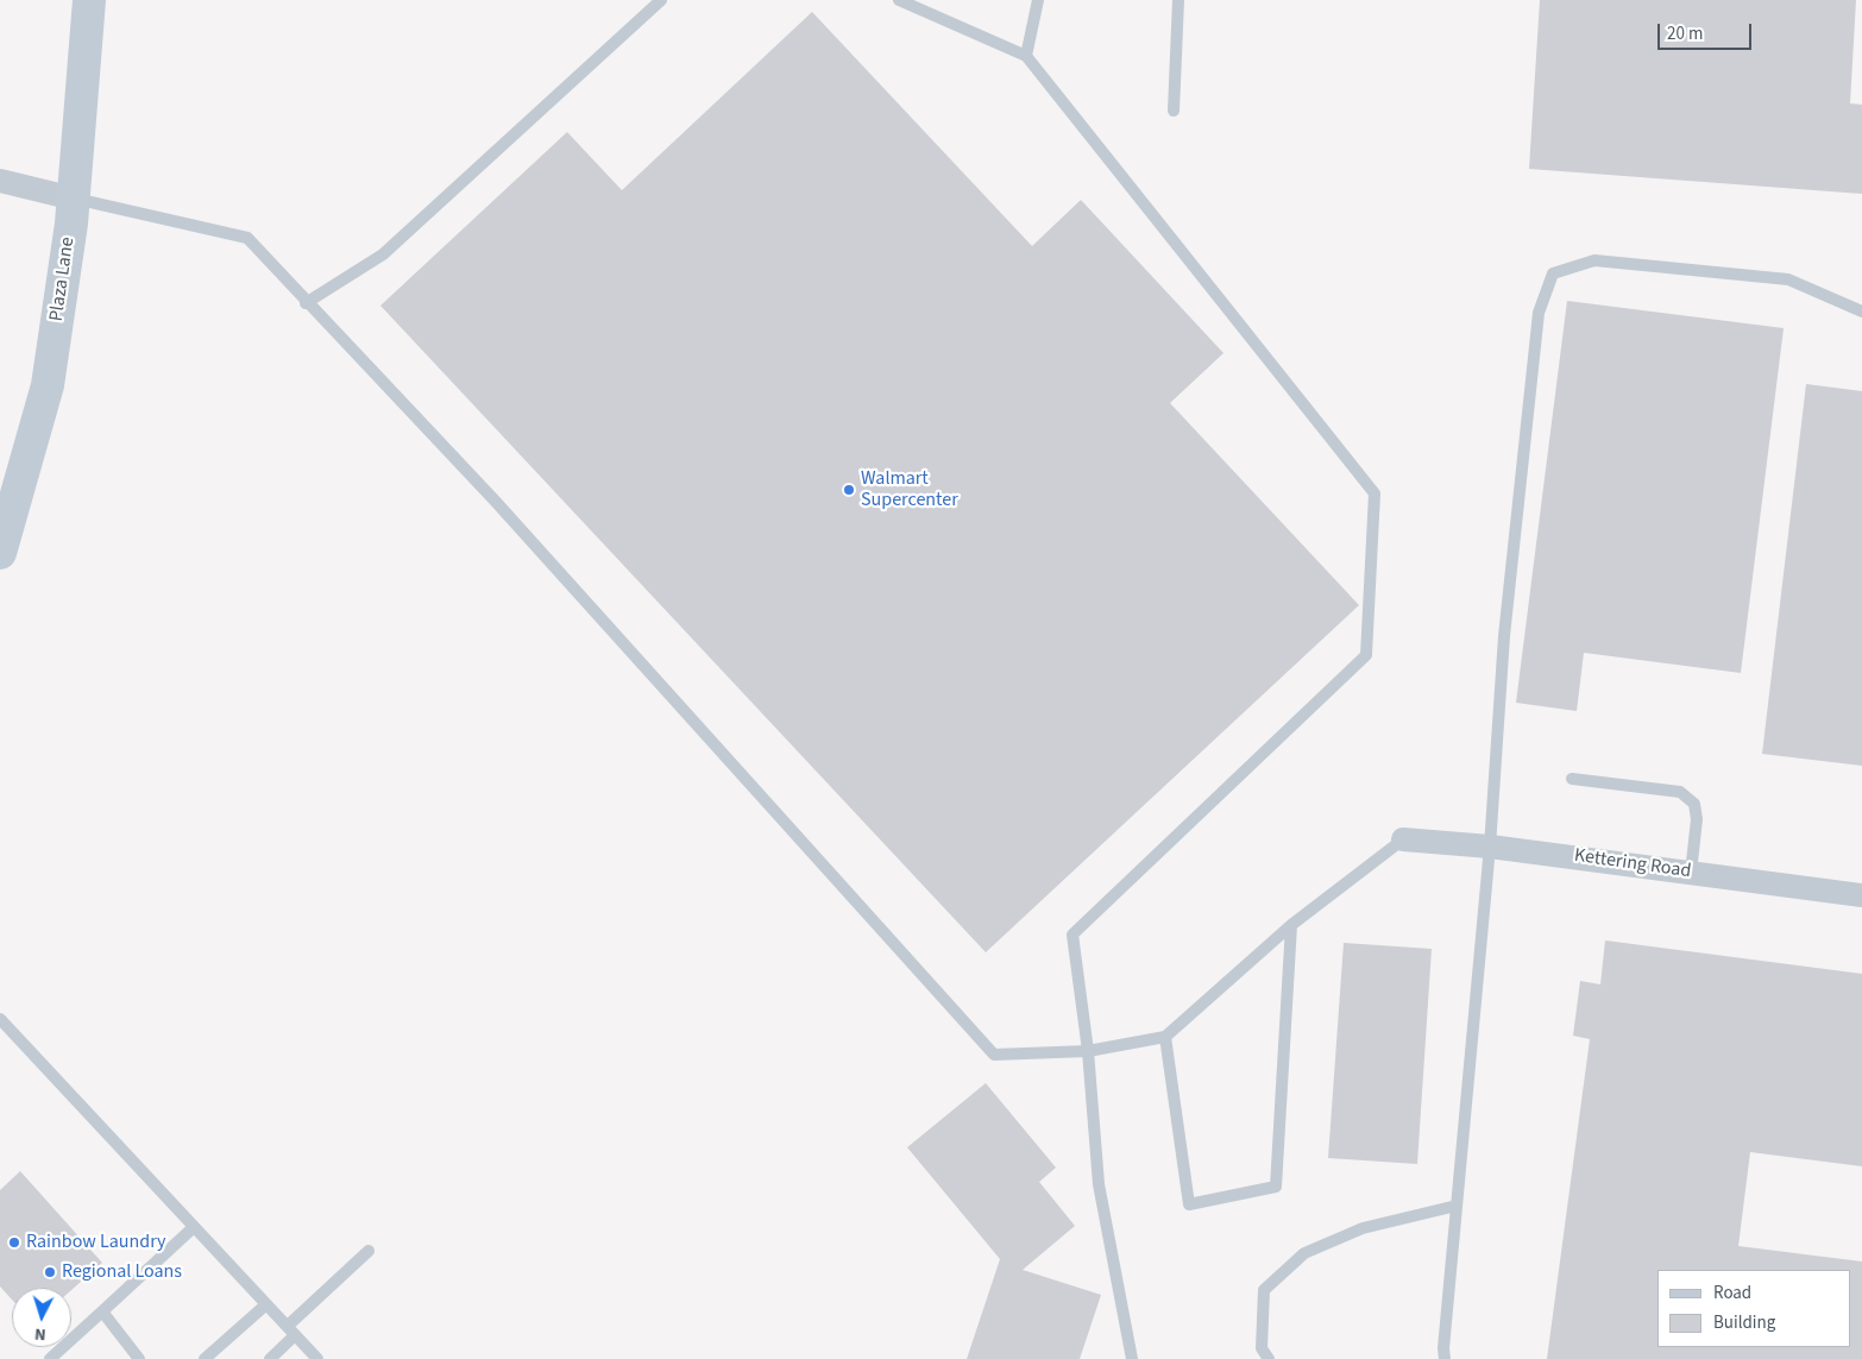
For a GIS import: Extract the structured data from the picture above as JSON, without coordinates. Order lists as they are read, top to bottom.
{
  "streets": {
    "street": ["Plaza Lane", "Kettering Road"]
  },
  "places": ["Walmart Supercenter", "Rainbow Laundry", "Regional Loans"],
  "legend": ["Road", "Building"],
  "scale_bar": "20 m",
  "north": "bottom"
}
